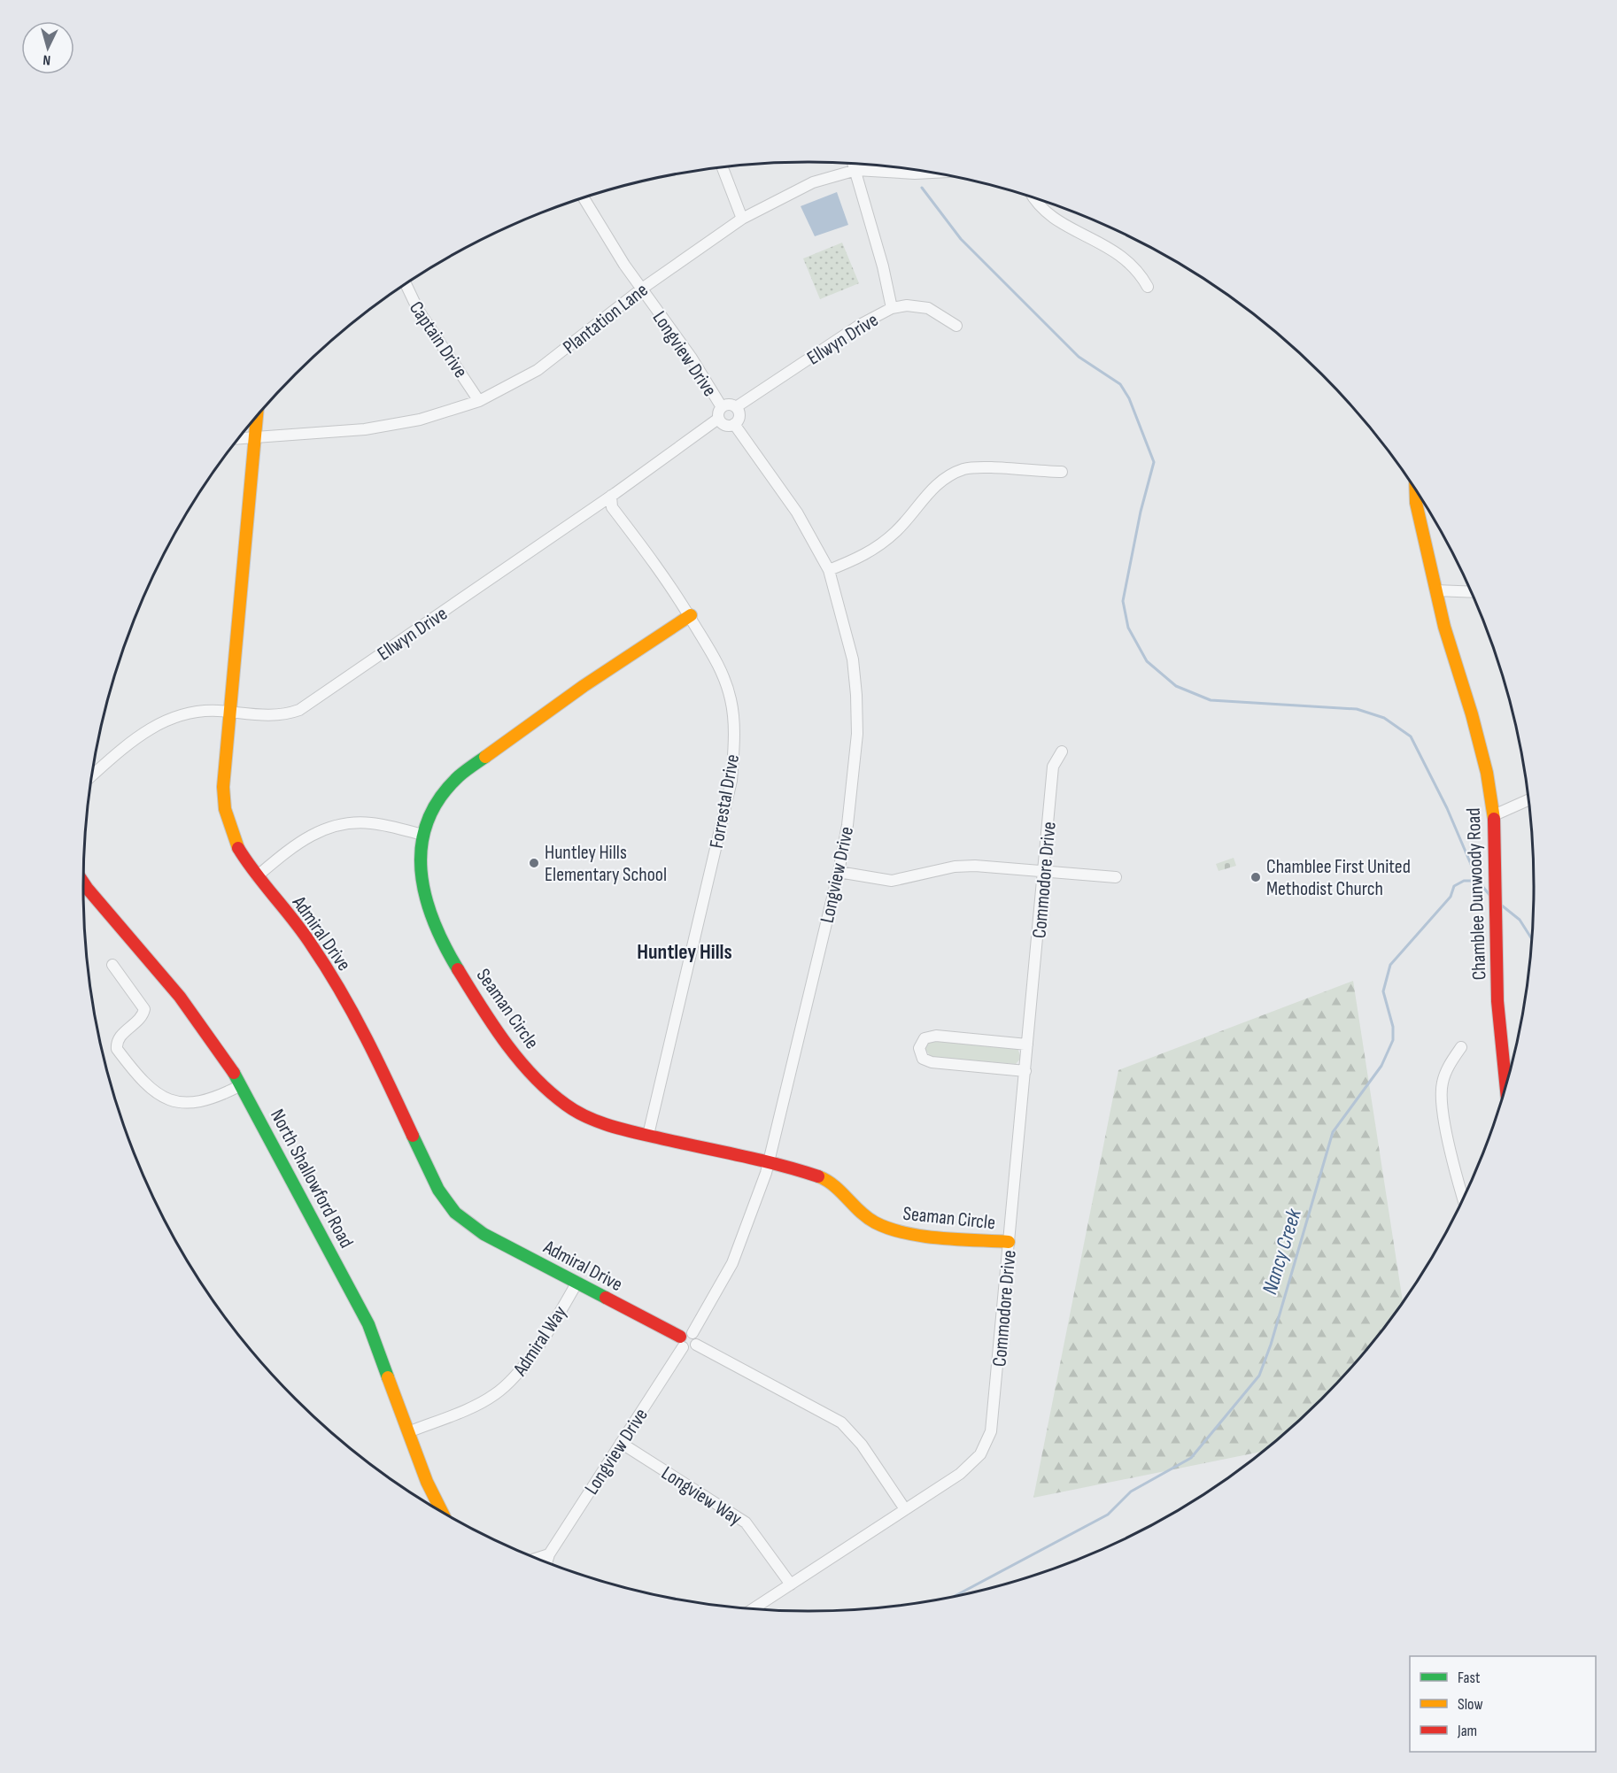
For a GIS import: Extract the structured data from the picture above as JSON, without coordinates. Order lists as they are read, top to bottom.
{
  "streets": {
    "street": [
      "Plantation Lane",
      "Ellwyn Drive",
      "Captain Drive",
      "Longview Drive",
      "Forrestal Drive",
      "Commodore Drive",
      "Chamblee Dunwoody Road",
      "Admiral Drive",
      "Seaman Circle",
      "North Shallowford Road",
      "Admiral Way",
      "Longview Way"
    ]
  },
  "crossings": [
    ["Plantation Lane", "Captain Drive"],
    ["Plantation Lane", "Longview Drive"],
    ["Plantation Lane", "Admiral Drive"],
    ["Ellwyn Drive", "Longview Drive"],
    ["Ellwyn Drive", "Forrestal Drive"],
    ["Ellwyn Drive", "Admiral Drive"],
    ["Longview Drive", "Admiral Drive"],
    ["Longview Drive", "Seaman Circle"],
    ["Longview Drive", "Longview Way"],
    ["Forrestal Drive", "Seaman Circle"],
    ["Commodore Drive", "Seaman Circle"],
    ["Commodore Drive", "Longview Way"],
    ["Admiral Drive", "Admiral Way"],
    ["North Shallowford Road", "Admiral Way"]
  ],
  "districts": ["Huntley Hills"],
  "water": ["Nancy Creek"],
  "places": ["Huntley Hills Elementary School", "Chamblee First United Methodist Church"],
  "legend": ["Fast", "Slow", "Jam"],
  "north": "bottom"
}
